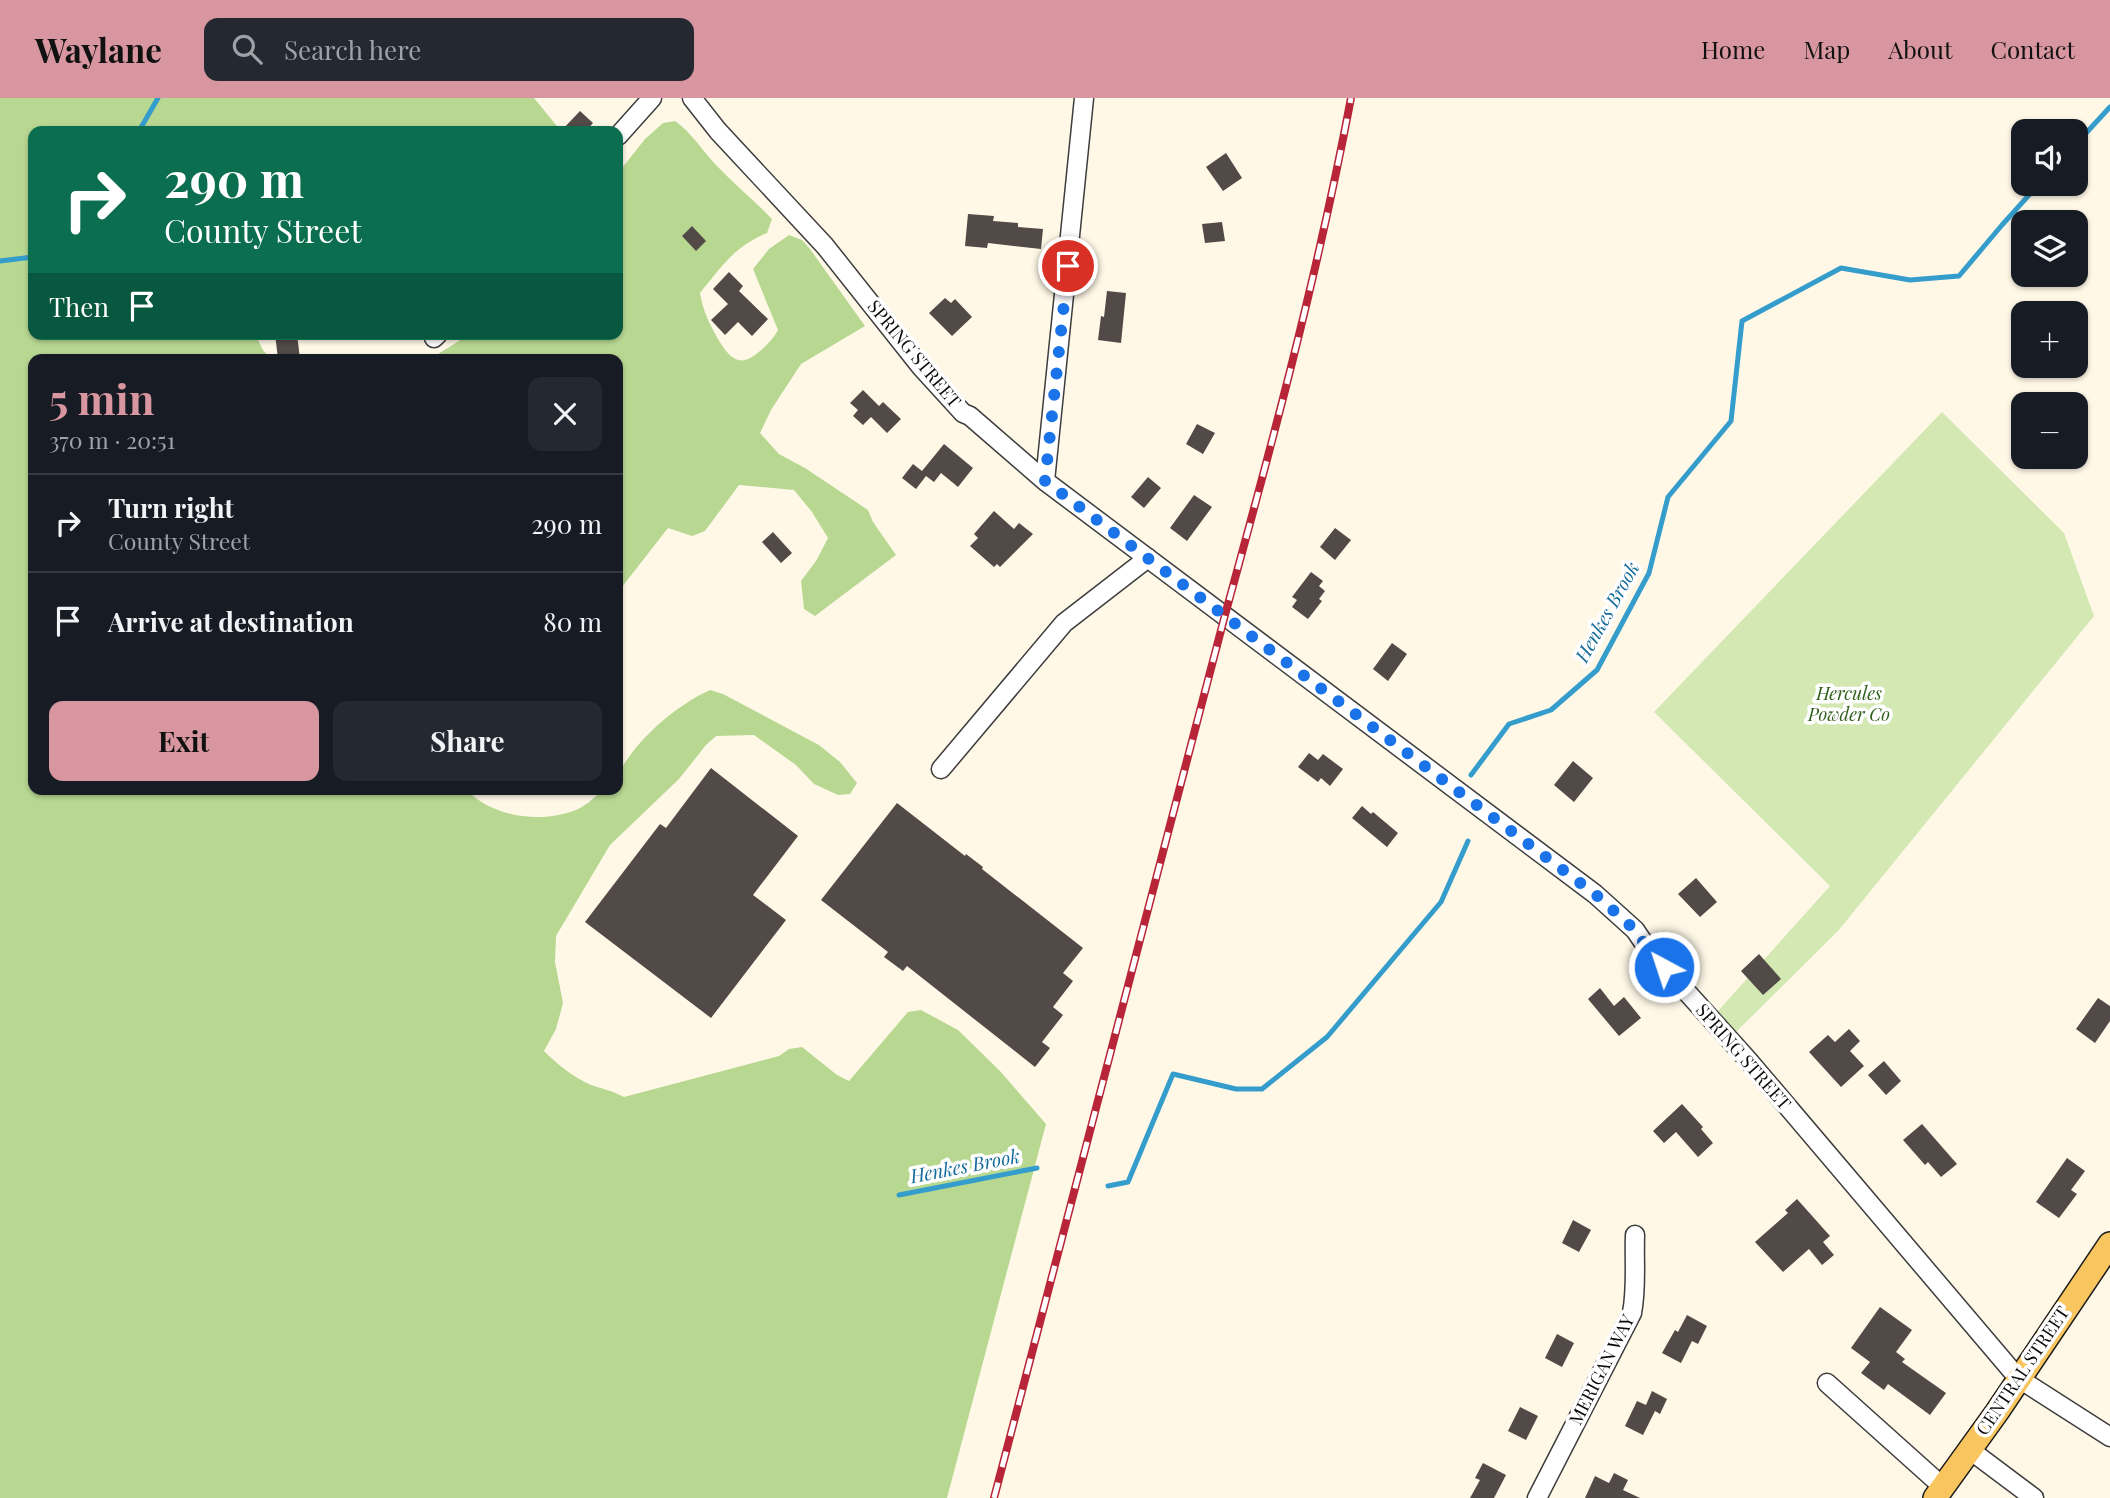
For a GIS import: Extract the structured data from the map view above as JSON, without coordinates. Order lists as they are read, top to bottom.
{
  "streets": {
    "main road": ["CENTRAL STREET"],
    "street": ["SPRING STREET", "MERIGAN WAY"]
  },
  "crossings": [
    ["SPRING STREET", "CENTRAL STREET"]
  ],
  "water": ["Henkes Brook"],
  "parks": ["Hercules Powder Co"],
  "page": {
    "header": "Waylane",
    "search": "Search here",
    "nav": [
      "Home",
      "Map",
      "About",
      "Contact"
    ],
    "map_buttons": ["+", "−"],
    "turn": ["290 m", "County Street"],
    "then": "Then",
    "heading": ["5 min", "370 m · 20:51"],
    "list": [
      {
        "name": "Turn right",
        "note": "County Street",
        "value": "290 m"
      },
      {
        "name": "Arrive at destination",
        "value": "80 m"
      }
    ],
    "buttons": ["Exit", "Share"]
  }
}
